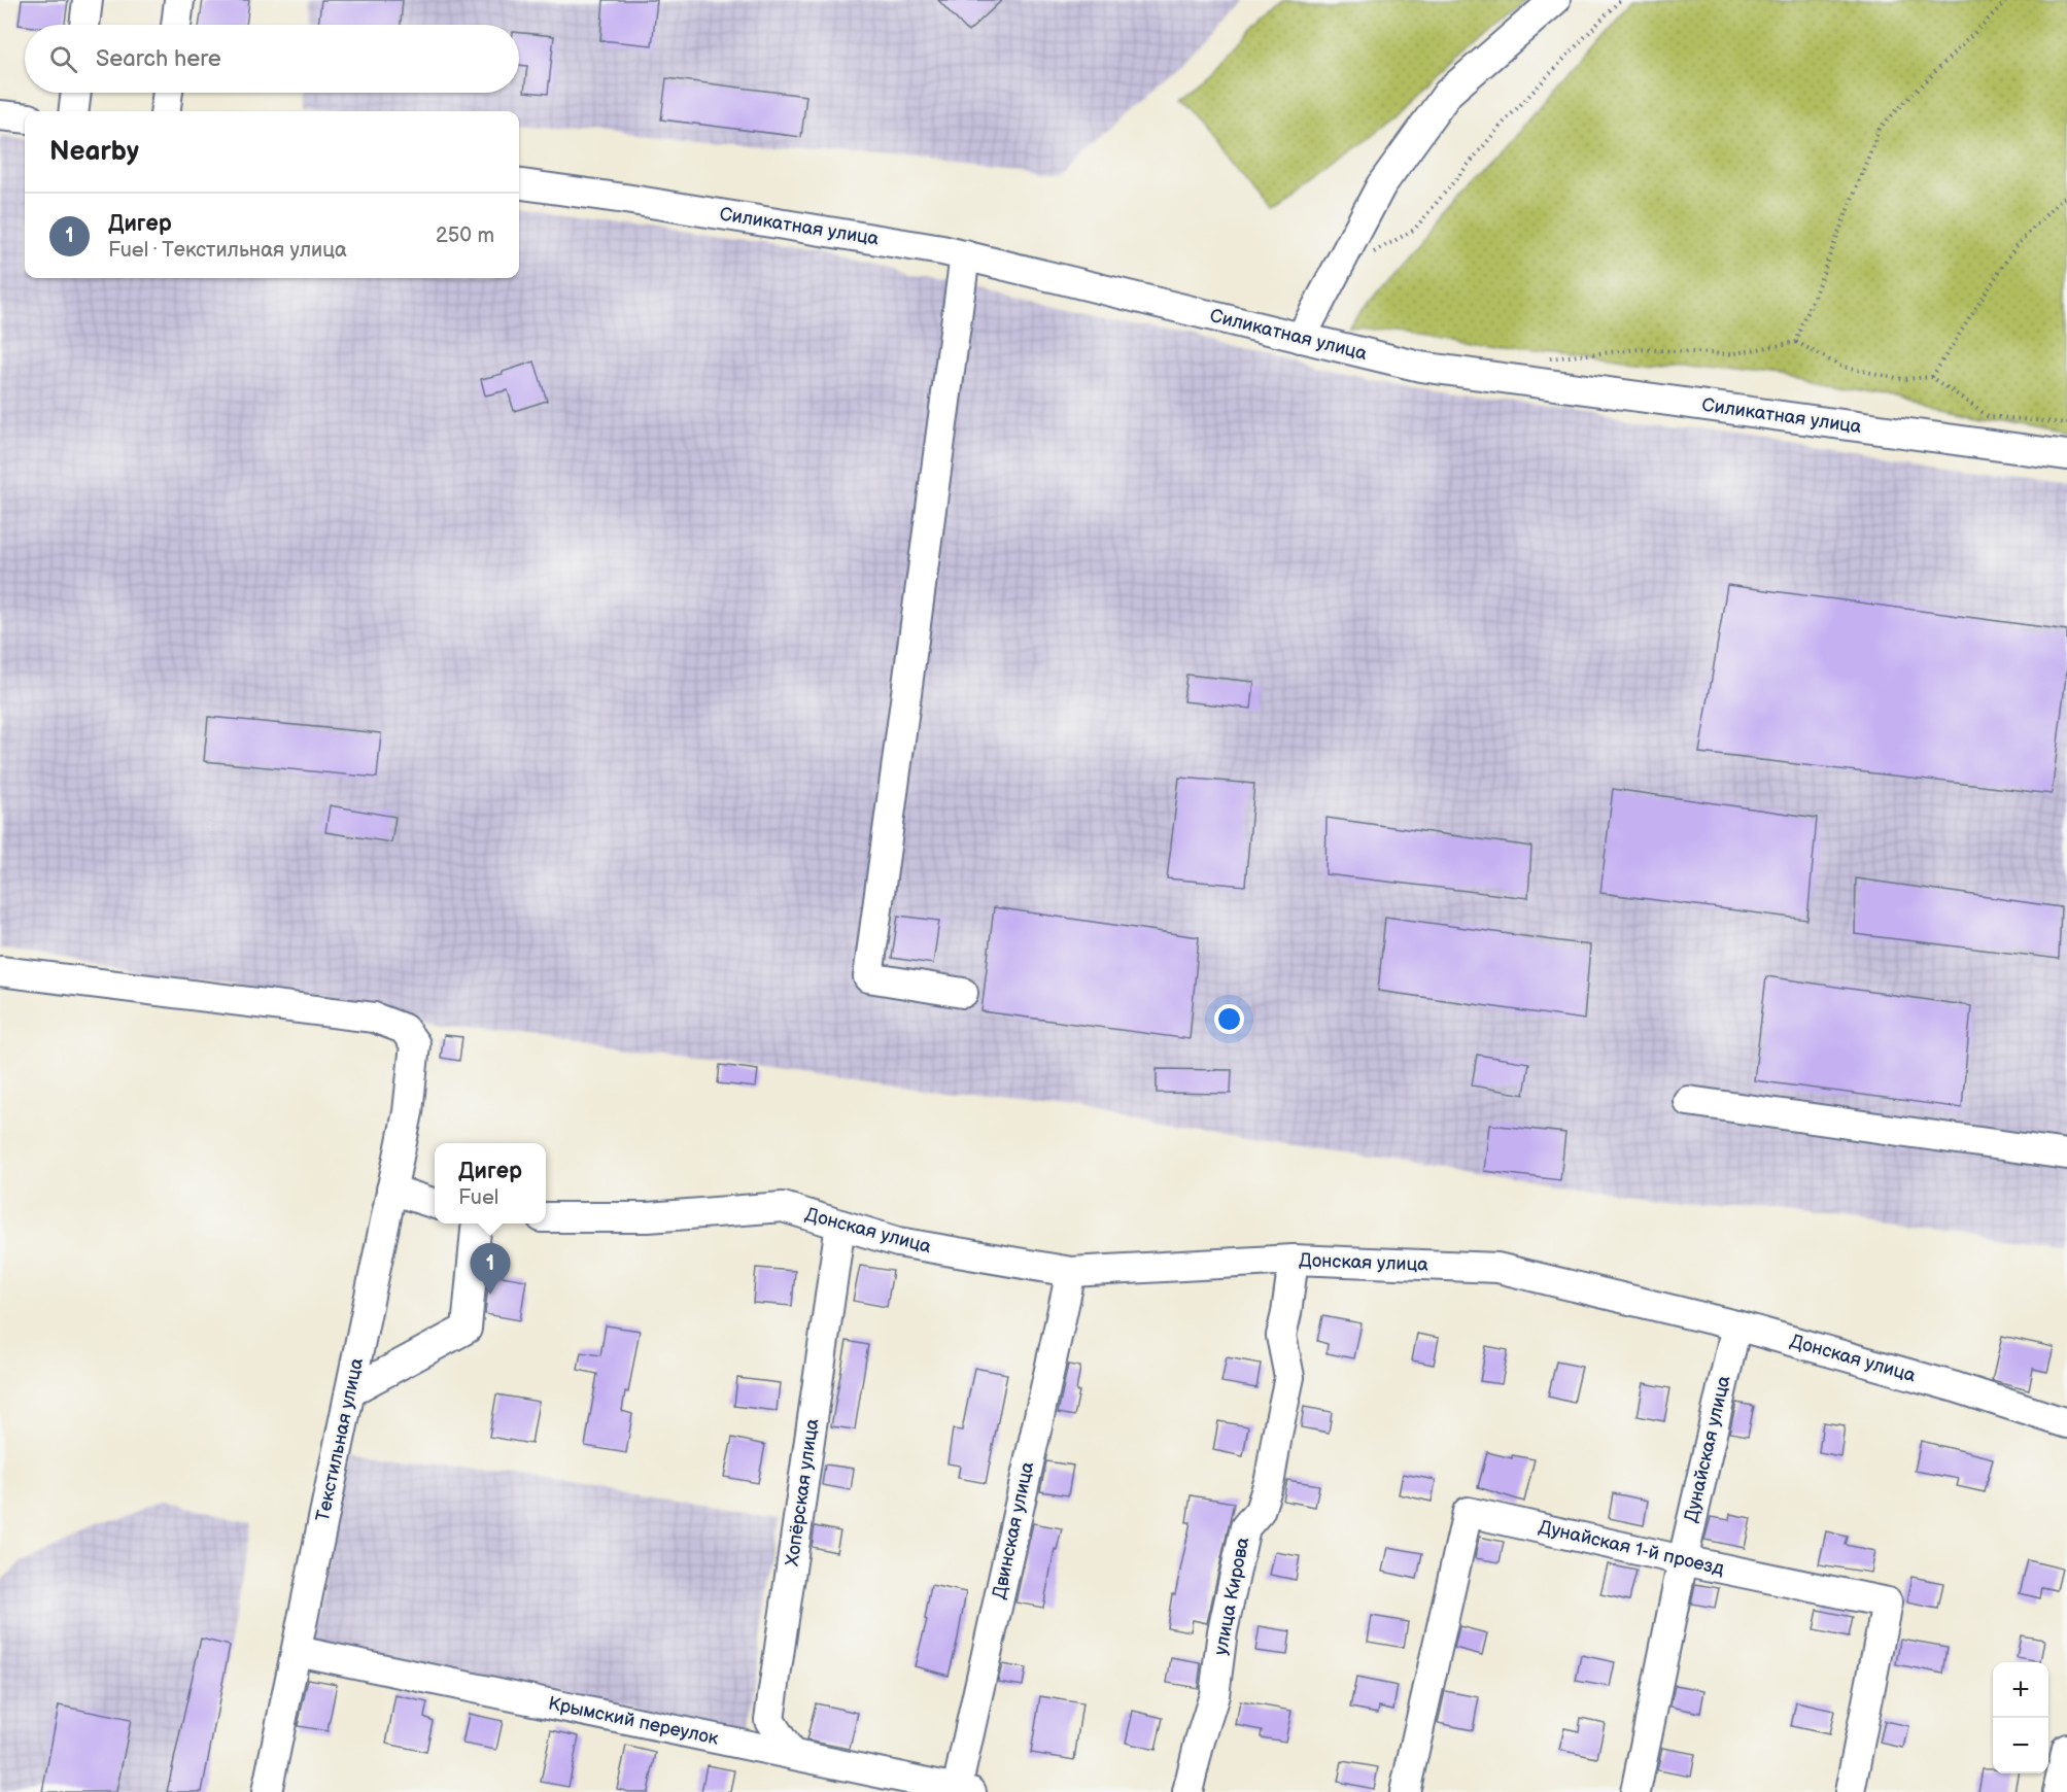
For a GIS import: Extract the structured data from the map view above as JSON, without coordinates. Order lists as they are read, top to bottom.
{
  "streets": {
    "street": [
      "Силикатная улица",
      "Донская улица",
      "Текстильная улица",
      "Дунайская улица",
      "Хопёрская улица",
      "Двинская улица",
      "Дунайская 1-й проезд",
      "улица Кирова",
      "Крымский переулок"
    ]
  },
  "crossings": [
    ["Донская улица", "Дунайская улица"],
    ["Донская улица", "Хопёрская улица"],
    ["Донская улица", "Двинская улица"],
    ["Донская улица", "улица Кирова"],
    ["Текстильная улица", "Крымский переулок"],
    ["Дунайская улица", "Дунайская 1-й проезд"],
    ["Хопёрская улица", "Крымский переулок"],
    ["Двинская улица", "Крымский переулок"]
  ],
  "page": {
    "search": "Search here",
    "heading": "Nearby",
    "list": [
      {
        "mark": "1",
        "name": "Дигер",
        "note": "Fuel · Текстильная улица",
        "value": "250 m"
      }
    ],
    "popup": ["Дигер", "Fuel"],
    "pins": "1",
    "map_buttons": ["+", "−"]
  }
}
